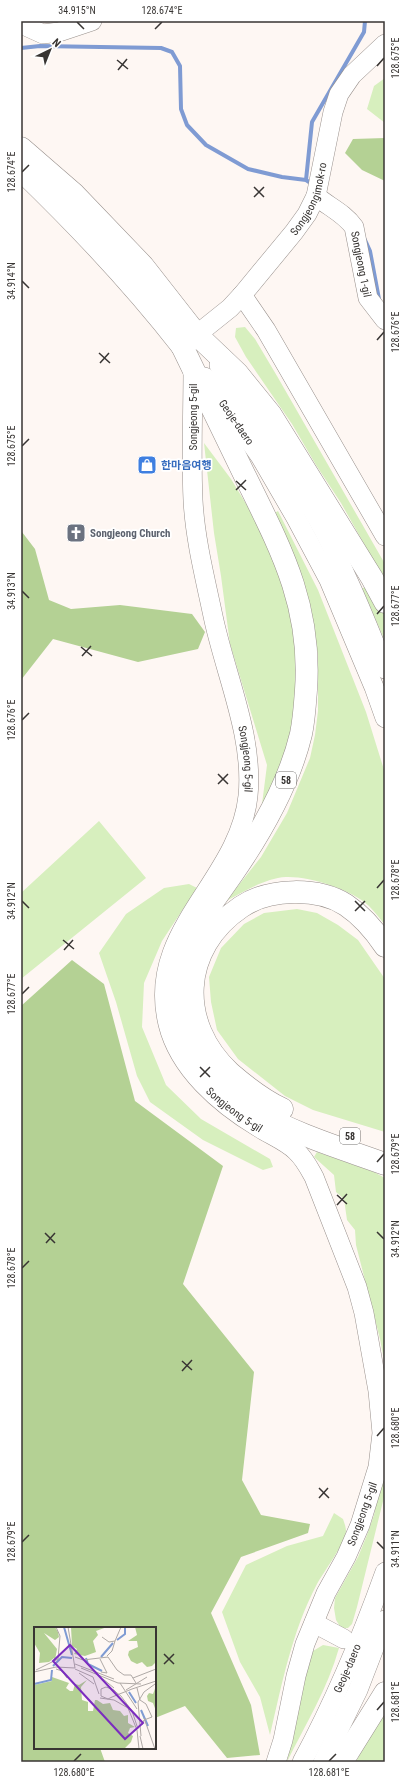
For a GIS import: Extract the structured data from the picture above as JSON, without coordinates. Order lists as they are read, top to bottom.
{
  "streets": {
    "main road": ["Geoje-daero", "58"],
    "street": ["Songjeongimok-ro", "Songjeong 1-gil", "Songjeong 5-gil"]
  },
  "crossings": [
    ["Songjeongimok-ro", "Songjeong 1-gil"],
    ["Songjeongimok-ro", "Geoje-daero"],
    ["Songjeongimok-ro", "58"],
    ["Songjeong 5-gil", "58"],
    ["Geoje-daero", "58"]
  ],
  "places": {
    "shop": ["한마음여행"],
    "church": ["Songjeong Church"]
  },
  "north": "top right",
  "coordinates": [
    "34.915°N",
    "128.674°E",
    "128.675°E",
    "34.914°N",
    "128.676°E",
    "34.913°N",
    "128.677°E",
    "128.678°E",
    "34.912°N",
    "128.679°E",
    "128.680°E",
    "34.911°N",
    "128.681°E"
  ]
}
